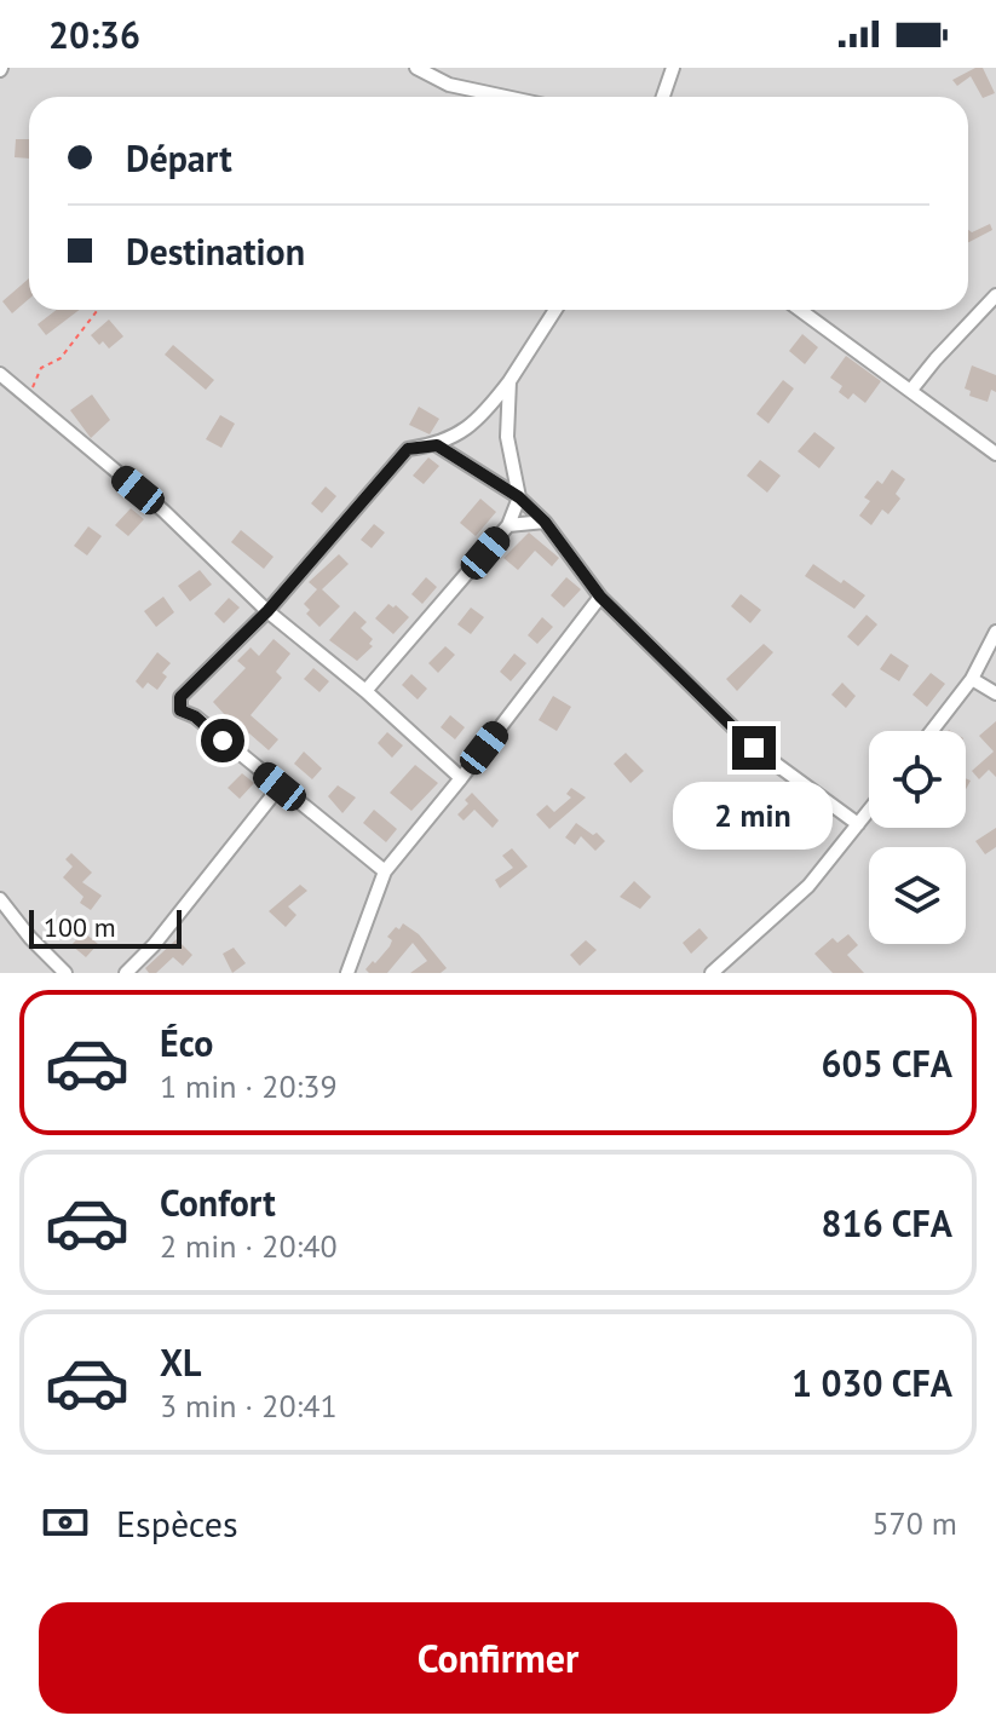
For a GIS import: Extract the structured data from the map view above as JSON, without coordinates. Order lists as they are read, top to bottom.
{
  "scale_bar": "100 m",
  "page": {
    "status": "20:36",
    "banner": ["Départ", "Destination"],
    "bubble": "2 min",
    "scale": "100 m",
    "list": [
      {
        "name": "Éco",
        "note": "1 min · 20:39",
        "value": "605 CFA"
      },
      {
        "name": "Confort",
        "note": "2 min · 20:40",
        "value": "816 CFA"
      },
      {
        "name": "XL",
        "note": "3 min · 20:41",
        "value": "1 030 CFA"
      }
    ],
    "pay": ["Espèces", "570 m"],
    "buttons": "Confirmer"
  }
}
